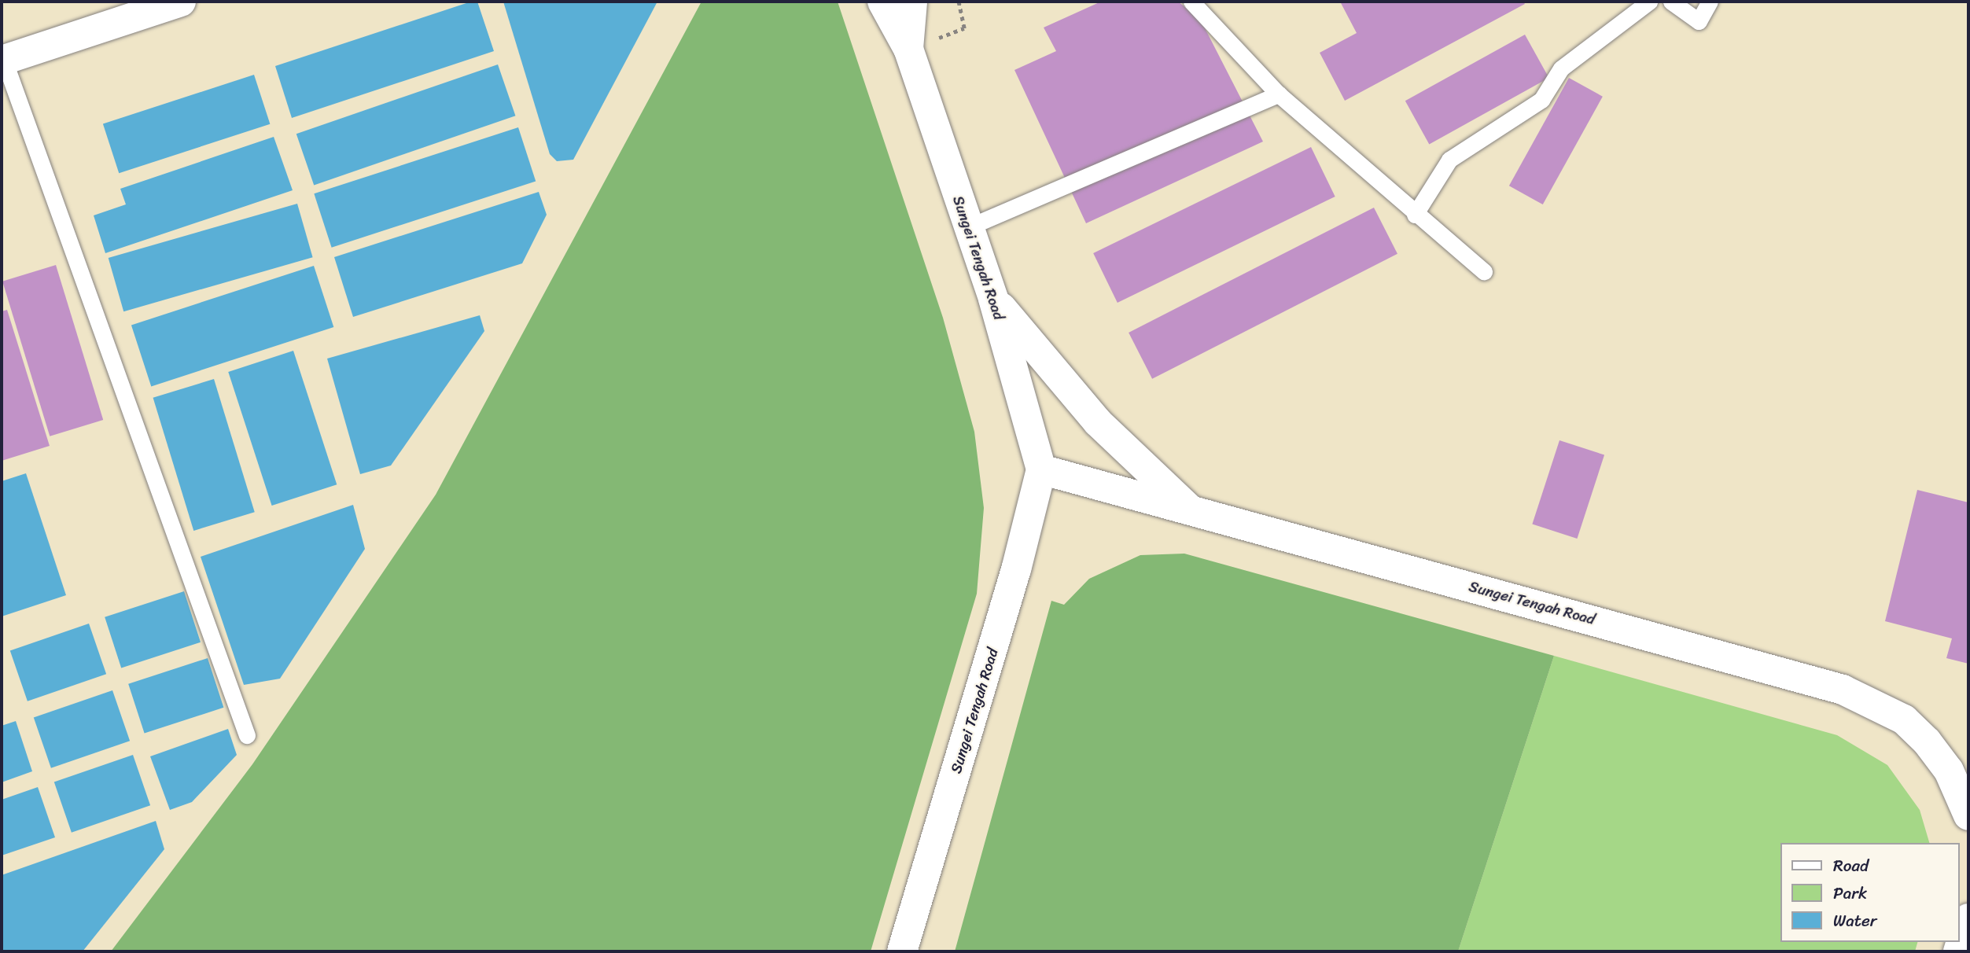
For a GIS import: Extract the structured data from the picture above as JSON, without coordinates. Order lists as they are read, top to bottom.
{
  "streets": {
    "street": ["Sungei Tengah Road"]
  },
  "legend": ["Road", "Park", "Water"]
}
